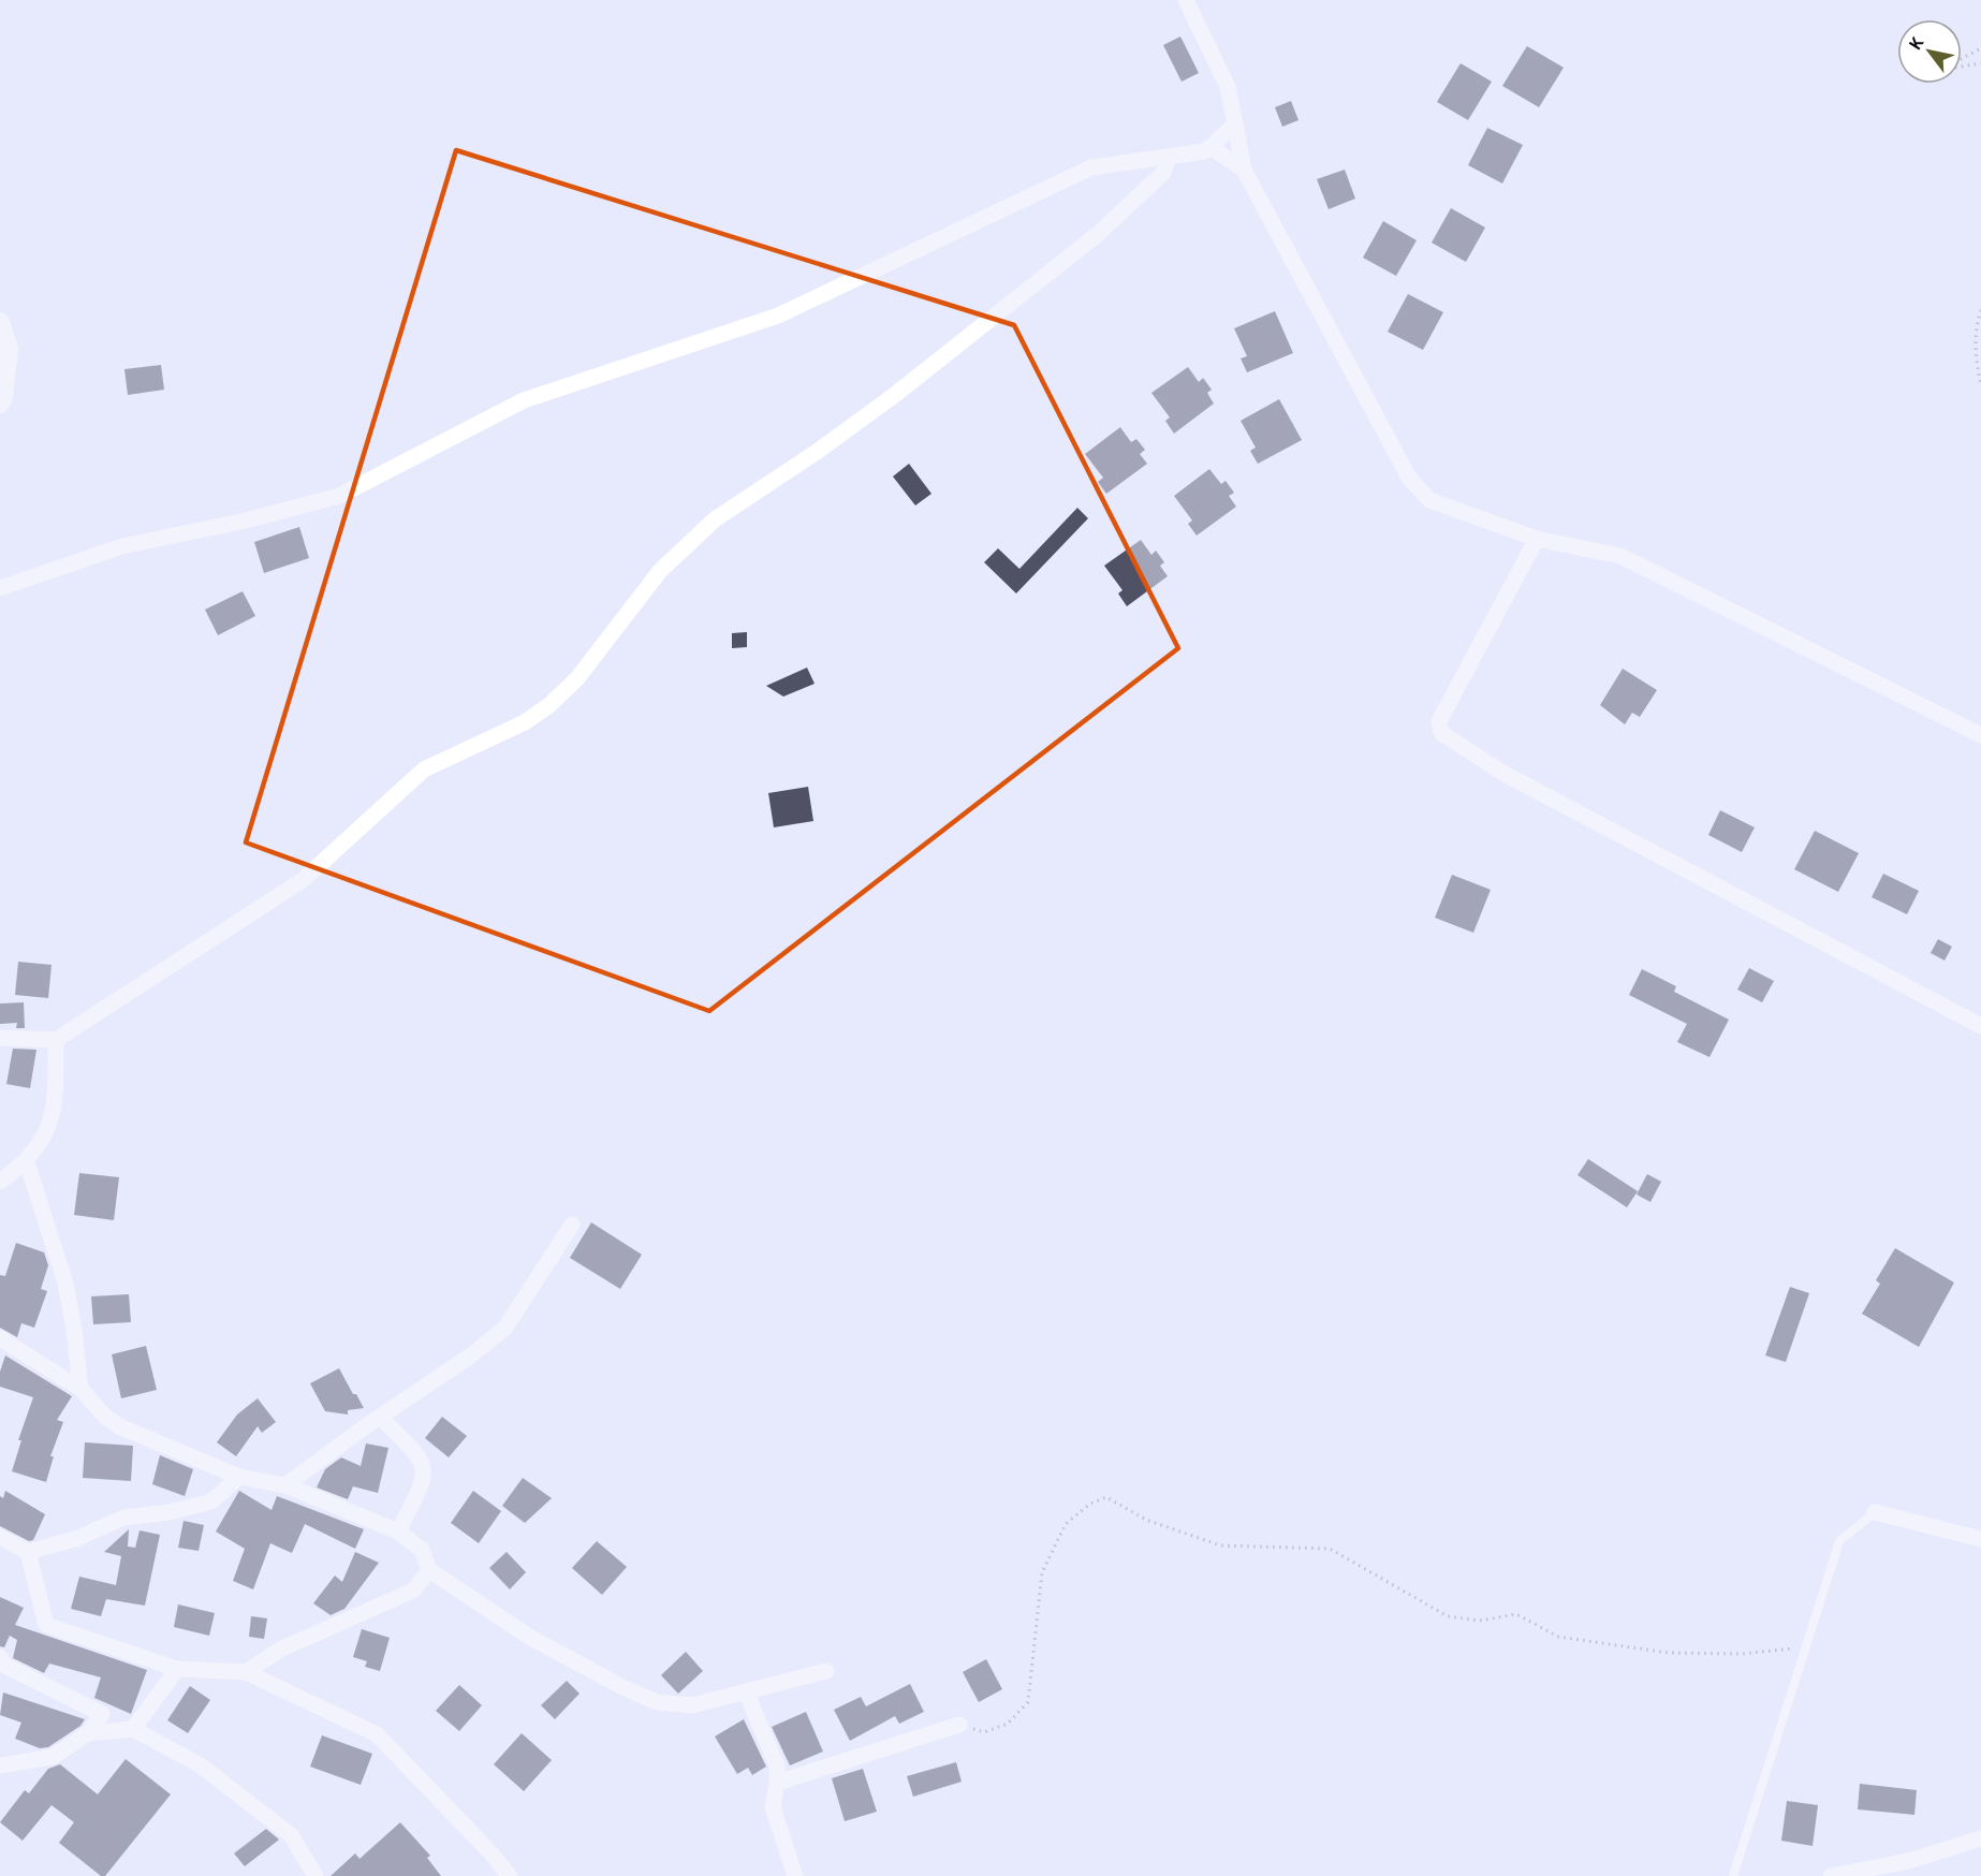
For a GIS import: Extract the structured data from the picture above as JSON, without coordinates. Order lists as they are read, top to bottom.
{
  "north": "top left"
}
